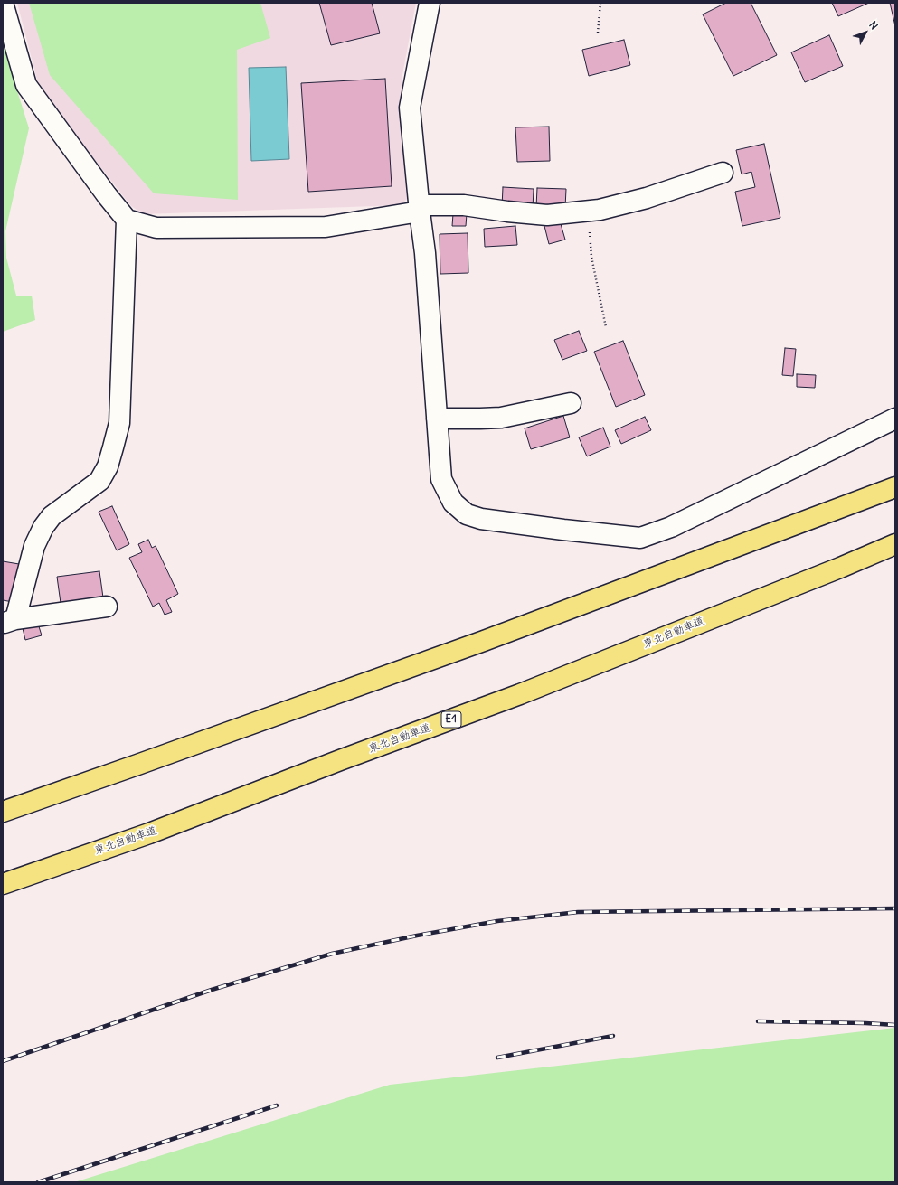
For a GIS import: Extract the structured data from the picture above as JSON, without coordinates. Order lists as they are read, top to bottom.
{
  "streets": {
    "highway": ["東北自動車道", "E4"]
  },
  "north": "top right"
}
